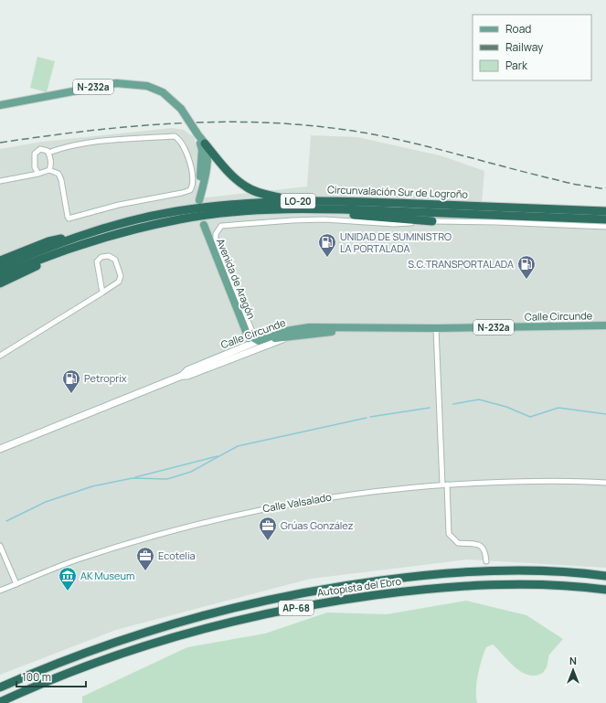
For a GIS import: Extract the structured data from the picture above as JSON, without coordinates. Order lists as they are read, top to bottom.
{
  "streets": {
    "highway": [
      "Circunvalación Sur de Logroño",
      "LO-20",
      "Autopista del Ebro",
      "AP-68"
    ],
    "main road": ["N-232a", "Avenida de Aragón", "Calle Circunde"],
    "street": ["Calle Valsalado"]
  },
  "crossings": [
    ["N-232a", "Avenida de Aragón"],
    ["N-232a", "Calle Circunde"],
    ["Avenida de Aragón", "Calle Circunde"]
  ],
  "places": {
    "fuel station": ["UNIDAD DE SUMINISTRO LA PORTALADA", "S.C.TRANSPORTALADA", "Petroprix"],
    "office": ["Grúas González", "Ecotelia"],
    "museum": ["AK Museum"]
  },
  "legend": ["Road", "Railway", "Park"],
  "scale_bar": "100 m",
  "north": "top"
}
